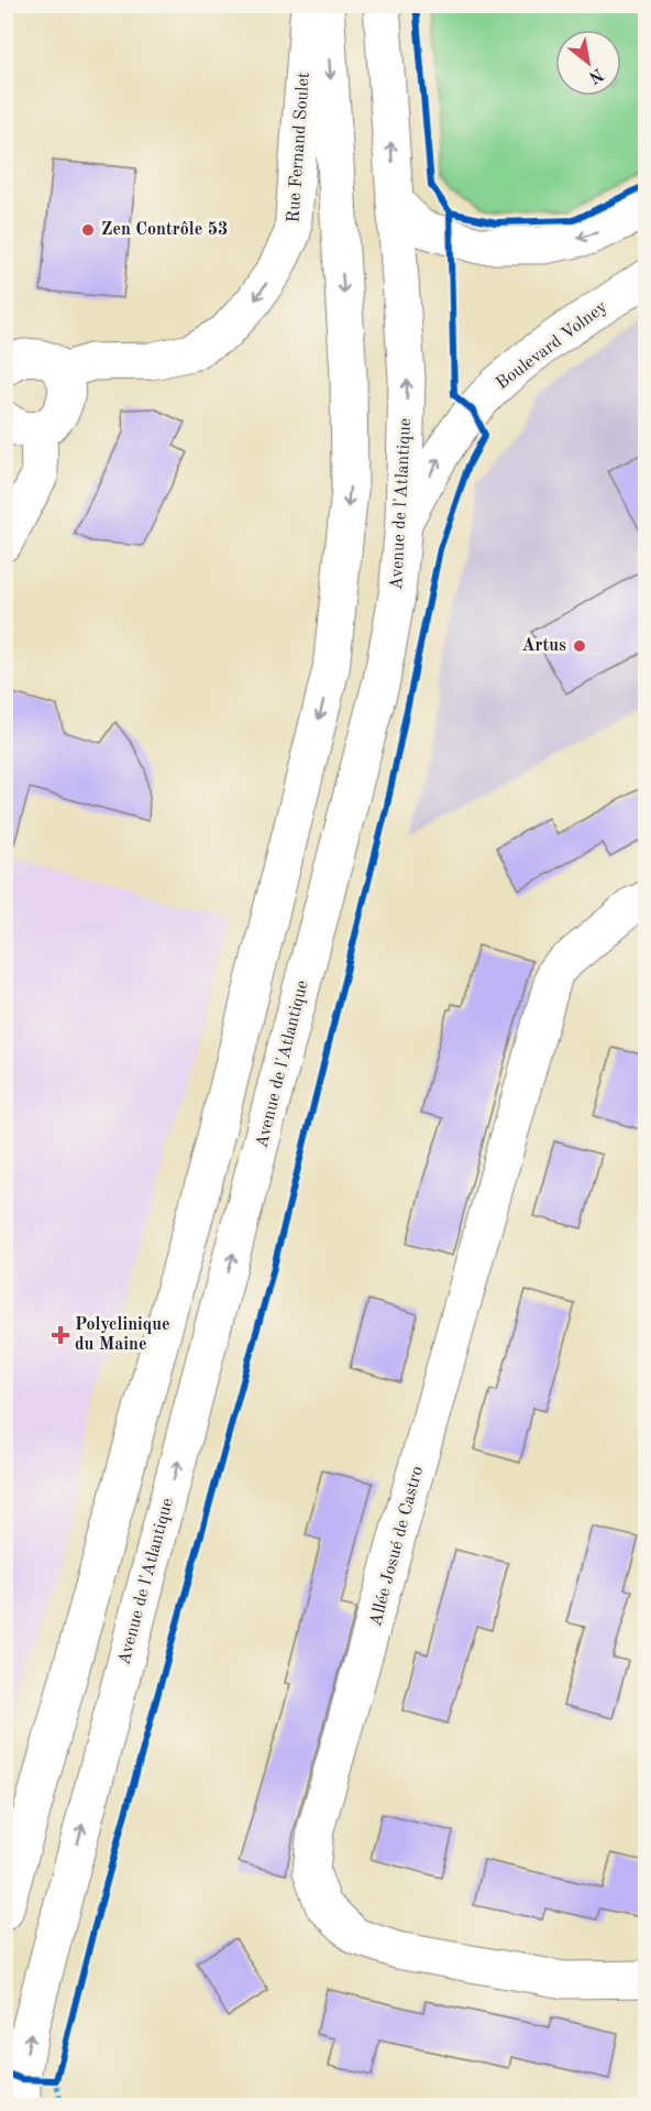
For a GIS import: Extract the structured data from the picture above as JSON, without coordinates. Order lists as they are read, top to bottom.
{
  "streets": {
    "main road": [
      "Rue Fernand Soulet",
      "Boulevard Volney",
      "Avenue de l'Atlantique",
      "Allée Josué de Castro"
    ]
  },
  "crossings": [
    ["Boulevard Volney", "Avenue de l'Atlantique"]
  ],
  "one_way": ["Boulevard Volney"],
  "places": {
    "other": ["Zen Contrôle 53", "Artus"],
    "health": ["Polyclinique du Maine"]
  },
  "north": "bottom right"
}
